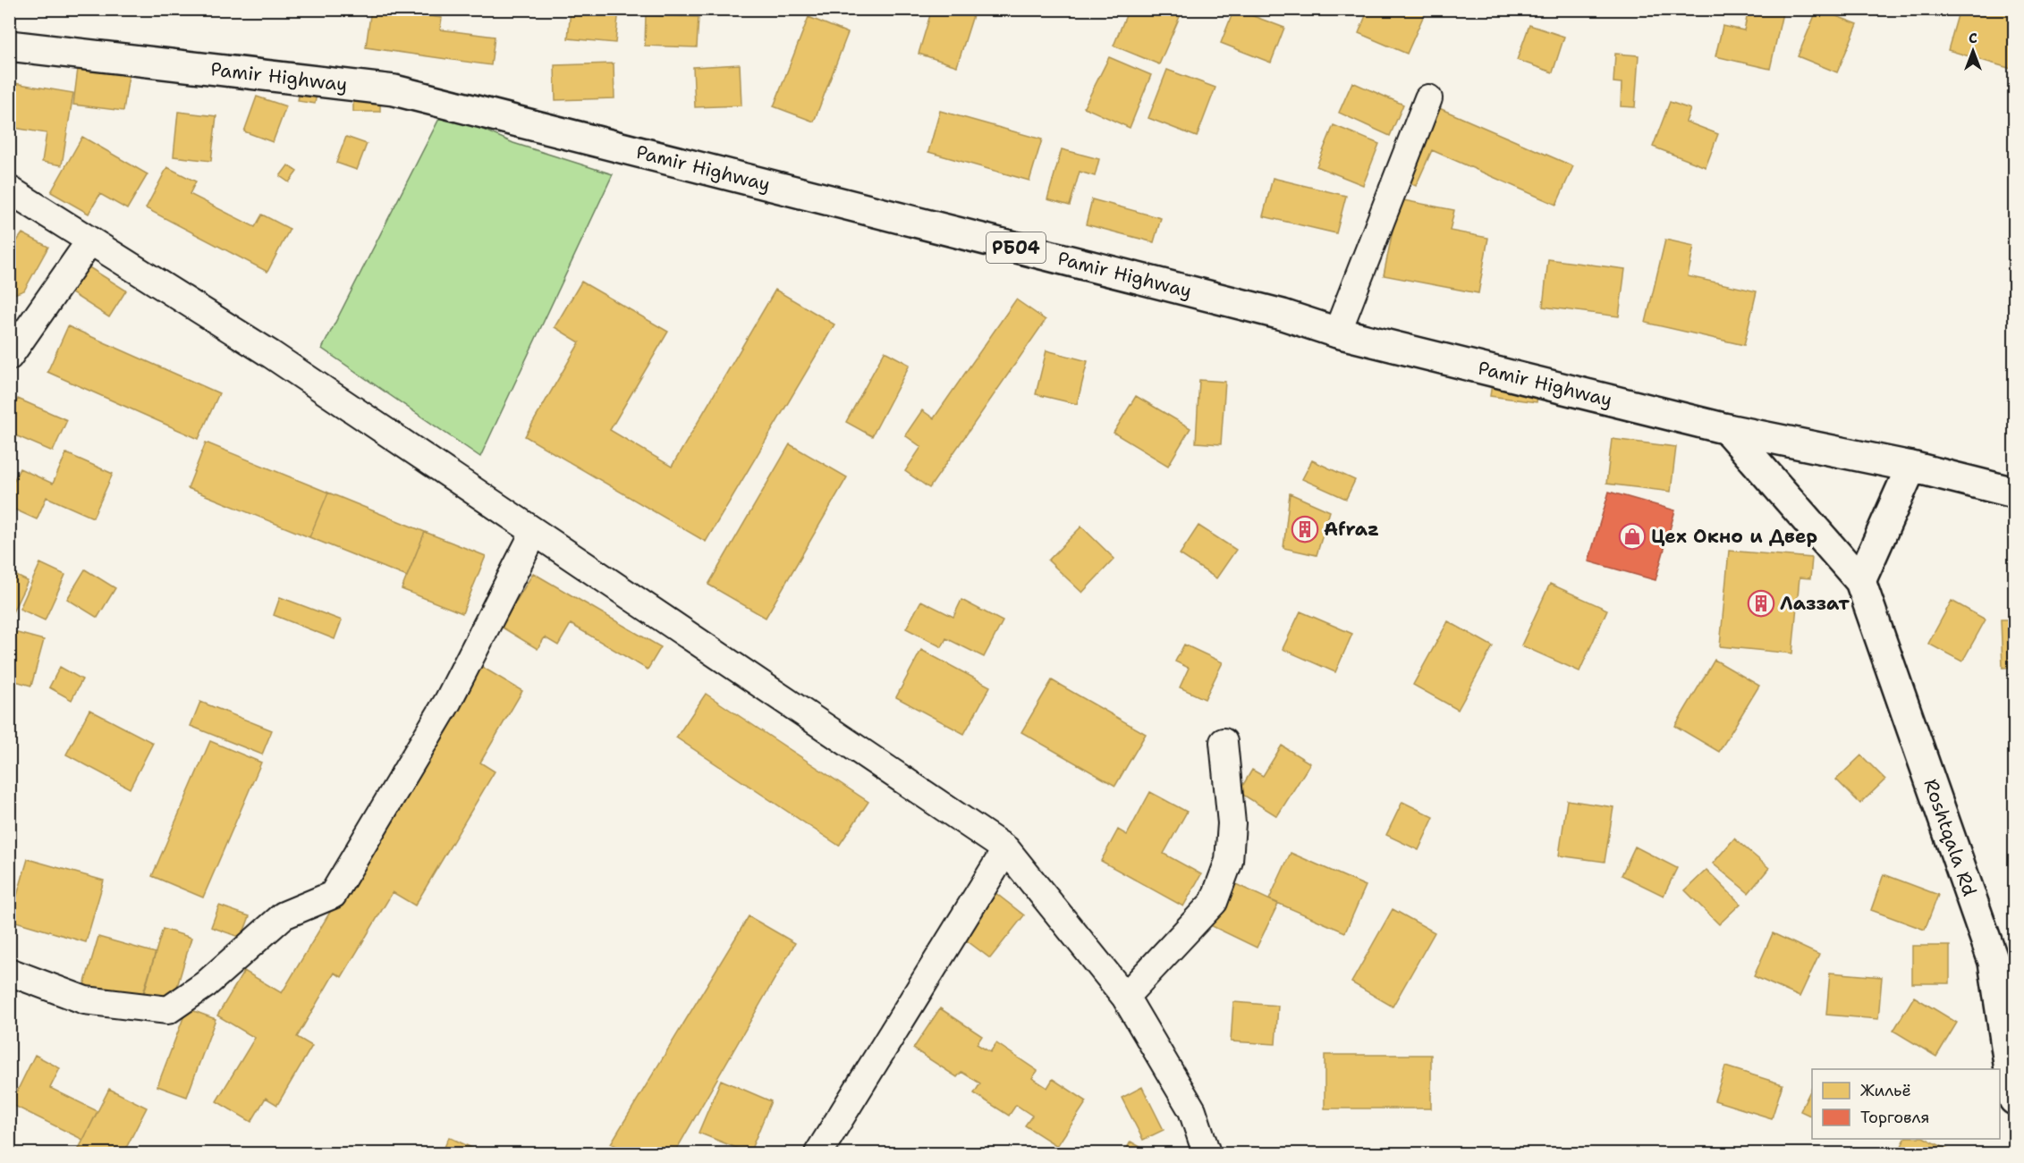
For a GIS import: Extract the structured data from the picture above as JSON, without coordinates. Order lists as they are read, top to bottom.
{
  "streets": {
    "main road": ["Pamir Highway", "РБ04", "Roshtqala Rd"]
  },
  "crossings": [
    ["Pamir Highway", "Roshtqala Rd"]
  ],
  "places": {
    "building": ["Afraz", "Лаззат"],
    "shop": ["Цех Окно и Двер"]
  },
  "legend": ["Жильё", "Торговля"],
  "north": "top"
}
